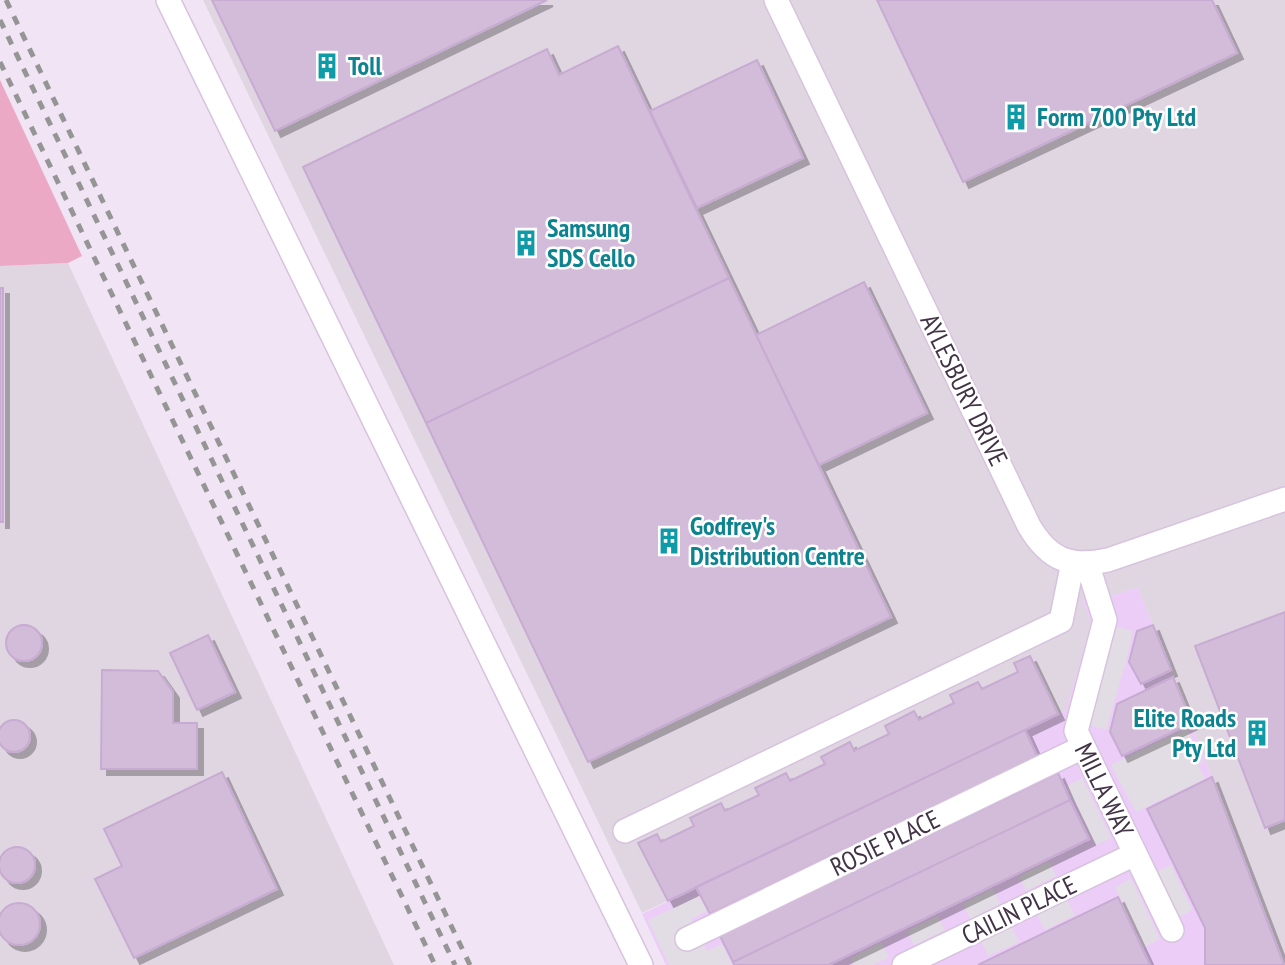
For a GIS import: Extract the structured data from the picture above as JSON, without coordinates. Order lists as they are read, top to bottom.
{
  "streets": {
    "street": [
      "AYLESBURY DRIVE",
      "MILLA WAY",
      "ROSIE PLACE",
      "CAILIN PLACE"
    ]
  },
  "crossings": [
    ["AYLESBURY DRIVE", "MILLA WAY"],
    ["MILLA WAY", "ROSIE PLACE"],
    ["MILLA WAY", "CAILIN PLACE"]
  ],
  "places": {
    "building": [
      "Toll",
      "Form 700 Pty Ltd",
      "Samsung SDS Cello",
      "Godfrey's Distribution Centre",
      "Elite Roads Pty Ltd"
    ]
  }
}
